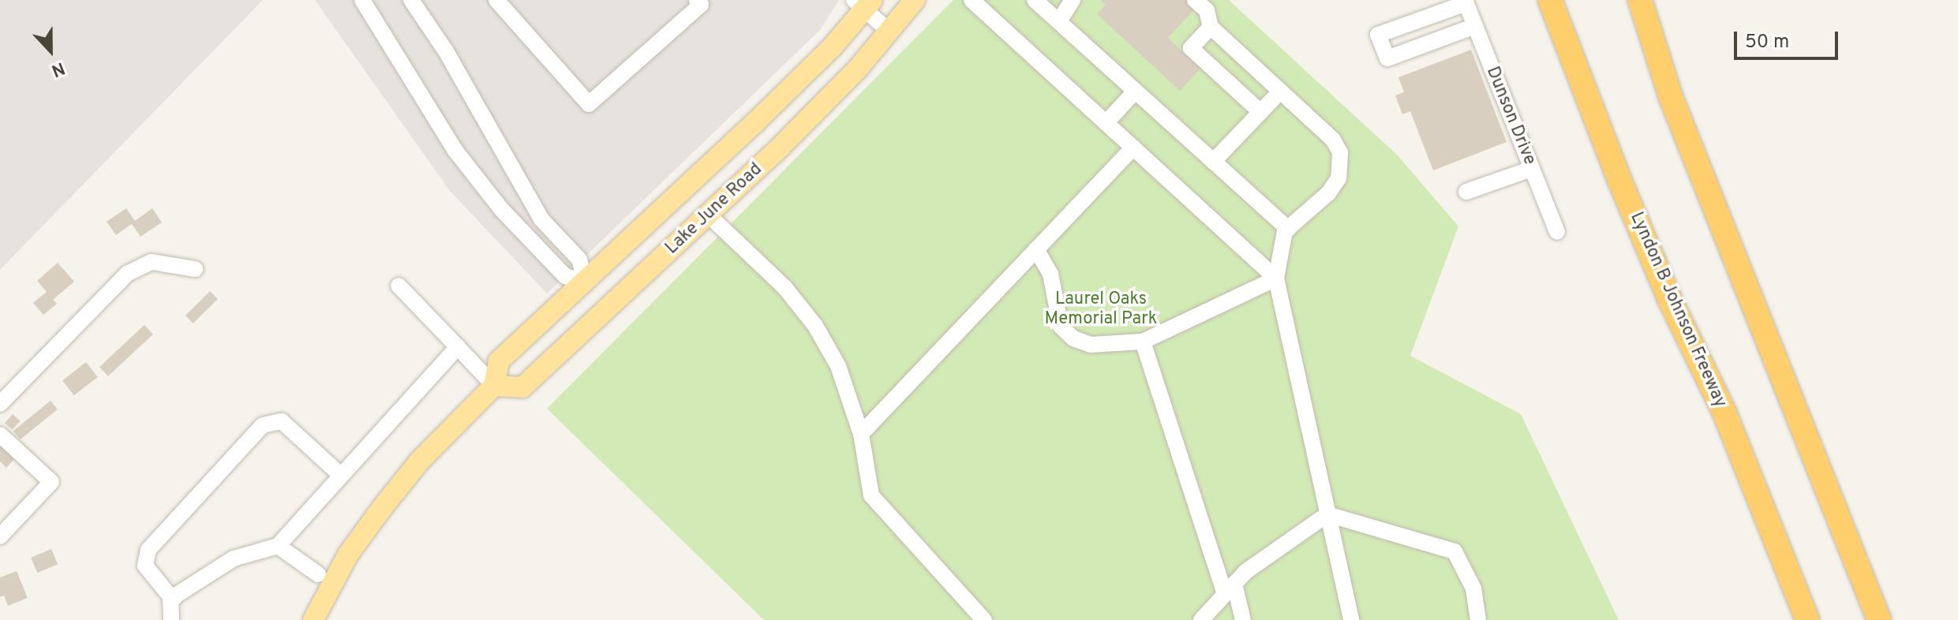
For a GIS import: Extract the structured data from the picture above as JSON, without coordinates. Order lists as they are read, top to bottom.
{
  "streets": {
    "highway": ["Lyndon B Johnson Freeway"],
    "main road": ["Lake June Road"],
    "street": ["Dunson Drive"]
  },
  "parks": ["Laurel Oaks Memorial Park"],
  "scale_bar": "50 m",
  "north": "bottom"
}
